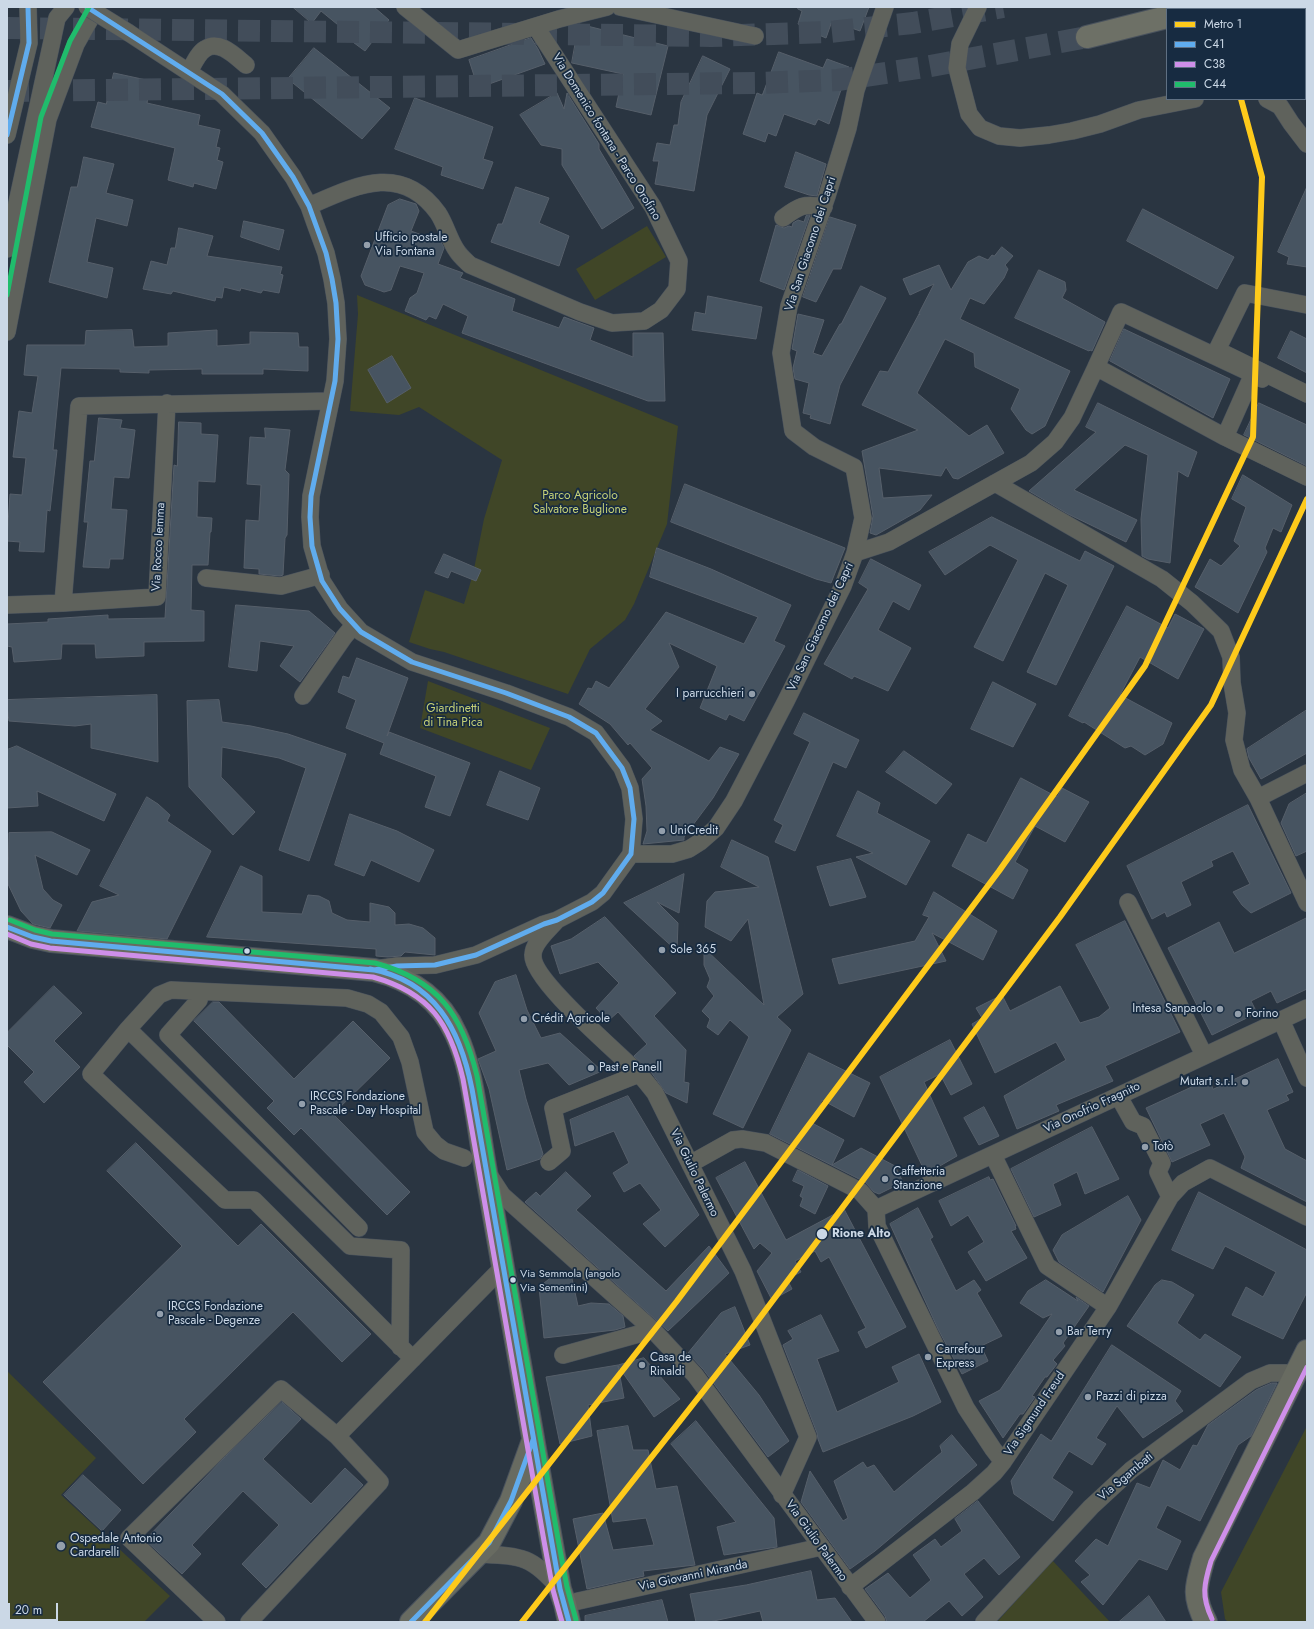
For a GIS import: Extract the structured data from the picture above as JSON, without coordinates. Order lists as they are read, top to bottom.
{
  "streets": {
    "street": [
      "Via Domenico fontana - Parco Orofino",
      "Via San Giacomo dei Capri",
      "Via Rocco Iemma",
      "Via Onofrio Fragnito",
      "Via Giulio Palermo",
      "Via Sigmund Freud",
      "Via Sgambati",
      "Via Giovanni Miranda"
    ]
  },
  "crossings": [
    ["Via Giulio Palermo", "Via Sigmund Freud"],
    ["Via Giulio Palermo", "Via Giovanni Miranda"]
  ],
  "parks": ["Parco Agricolo Salvatore Buglione", "Giardinetti di Tina Pica"],
  "places": [
    "Ufficio postale Via Fontana",
    "I parrucchieri",
    "UniCredit",
    "Sole 365",
    "Intesa Sanpaolo",
    "Forino",
    "Crédit Agricole",
    "Past e Panell",
    "Mutart s.r.l.",
    "IRCCS Fondazione Pascale - Day Hospital",
    "Totò",
    "Caffetteria Stanzione",
    "Rione Alto",
    "Via Semmola (angolo Via Sementini)",
    "IRCCS Fondazione Pascale - Degenze",
    "Bar Terry",
    "Carrefour Express",
    "Casa de Rinaldi",
    "Pazzi di pizza",
    "Ospedale Antonio Cardarelli"
  ],
  "lines": [
    "transit line C41",
    "transit line C44",
    "metro line 1",
    "transit line C38"
  ],
  "legend": [
    "Metro 1",
    "C41",
    "C38",
    "C44"
  ],
  "scale_bar": "20 m"
}
